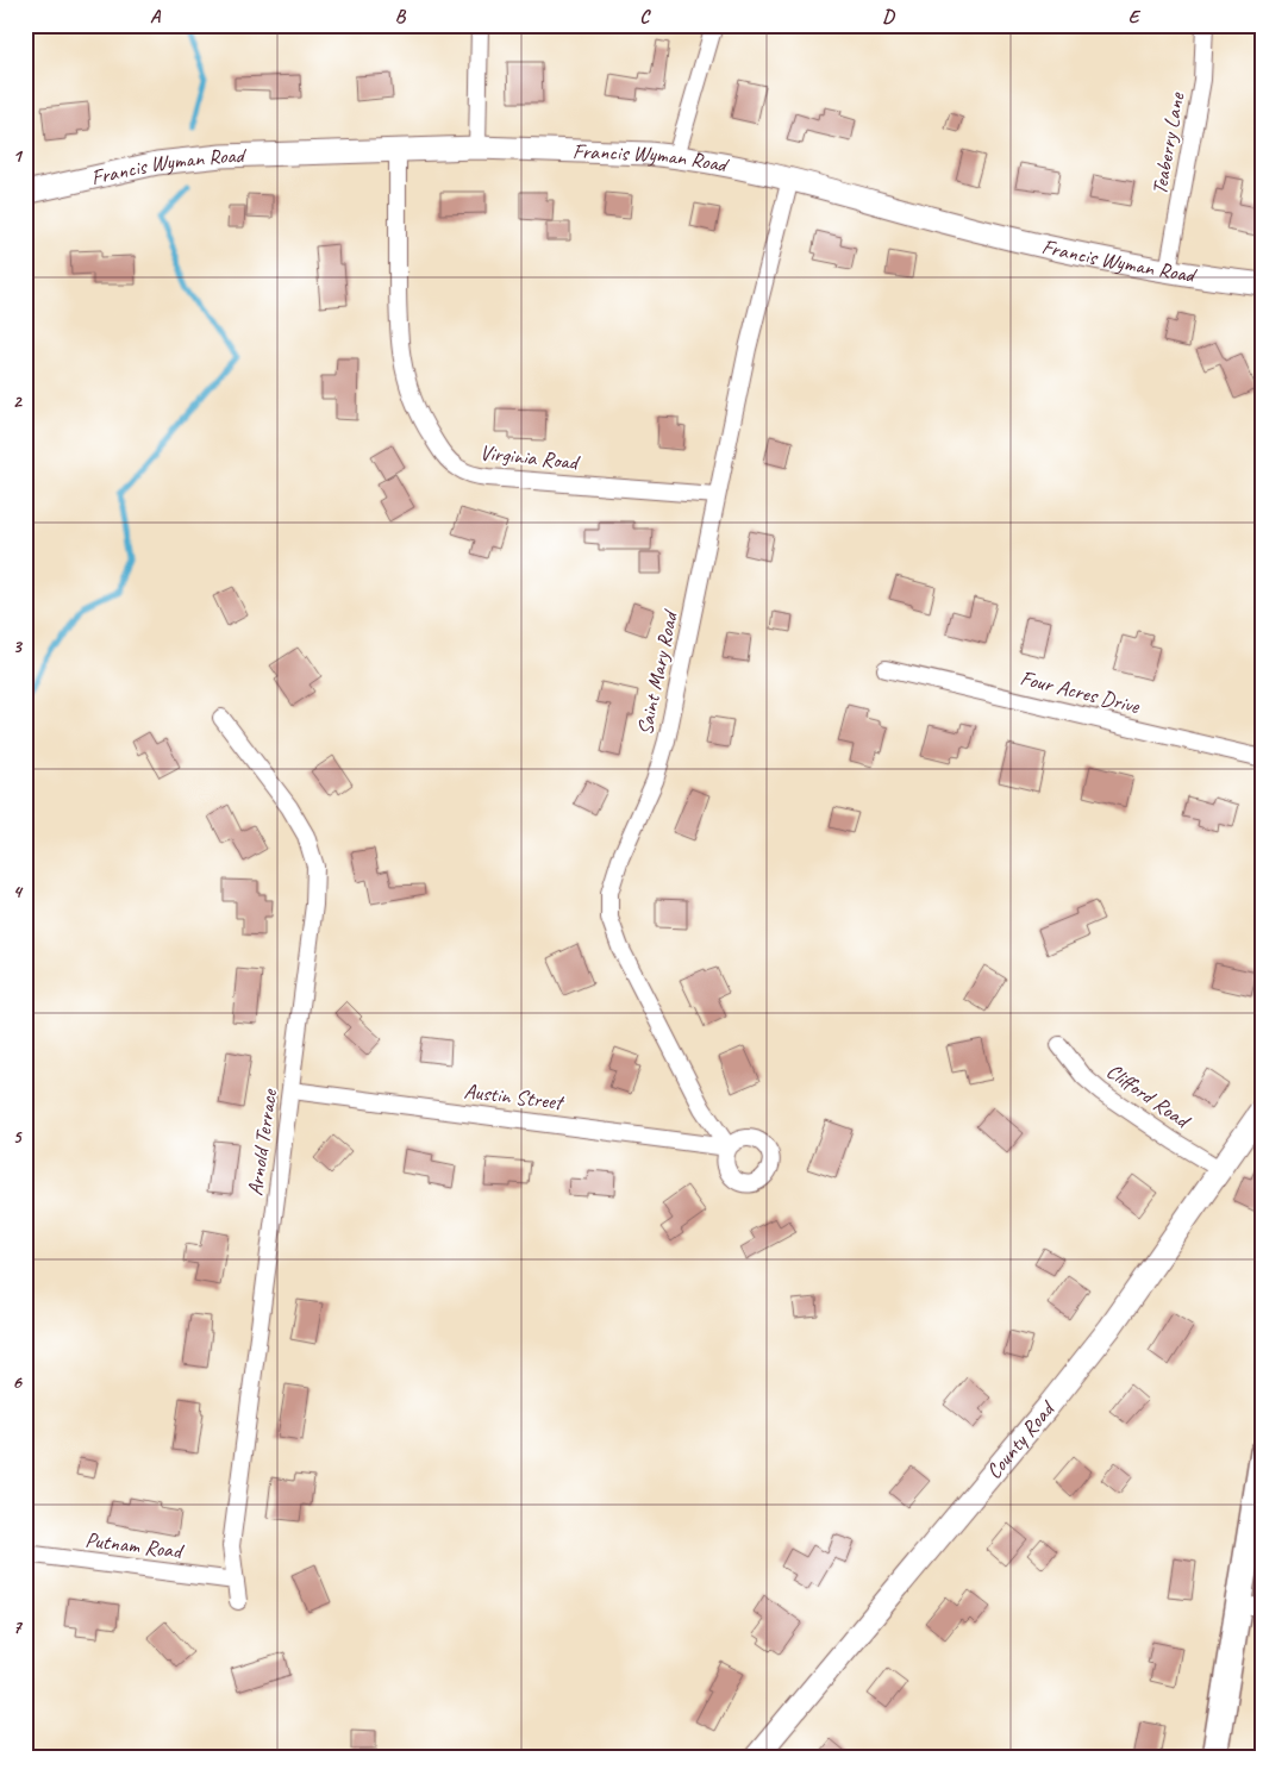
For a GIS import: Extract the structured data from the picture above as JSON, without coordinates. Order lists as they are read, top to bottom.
{
  "streets": {
    "main road": ["Francis Wyman Road", "County Road"],
    "street": [
      "Teaberry Lane",
      "Virginia Road",
      "Saint Mary Road",
      "Four Acres Drive",
      "Clifford Road",
      "Austin Street",
      "Arnold Terrace",
      "Putnam Road"
    ]
  },
  "crossings": [
    ["Teaberry Lane", "Francis Wyman Road"],
    ["Francis Wyman Road", "Virginia Road"],
    ["Francis Wyman Road", "Saint Mary Road"],
    ["Virginia Road", "Saint Mary Road"],
    ["Saint Mary Road", "Austin Street"],
    ["Clifford Road", "County Road"],
    ["Austin Street", "Arnold Terrace"],
    ["Arnold Terrace", "Putnam Road"]
  ],
  "grid": {
    "columns": [
      "A",
      "B",
      "C",
      "D",
      "E"
    ],
    "rows": [
      "1",
      "2",
      "3",
      "4",
      "5",
      "6",
      "7"
    ]
  }
}
